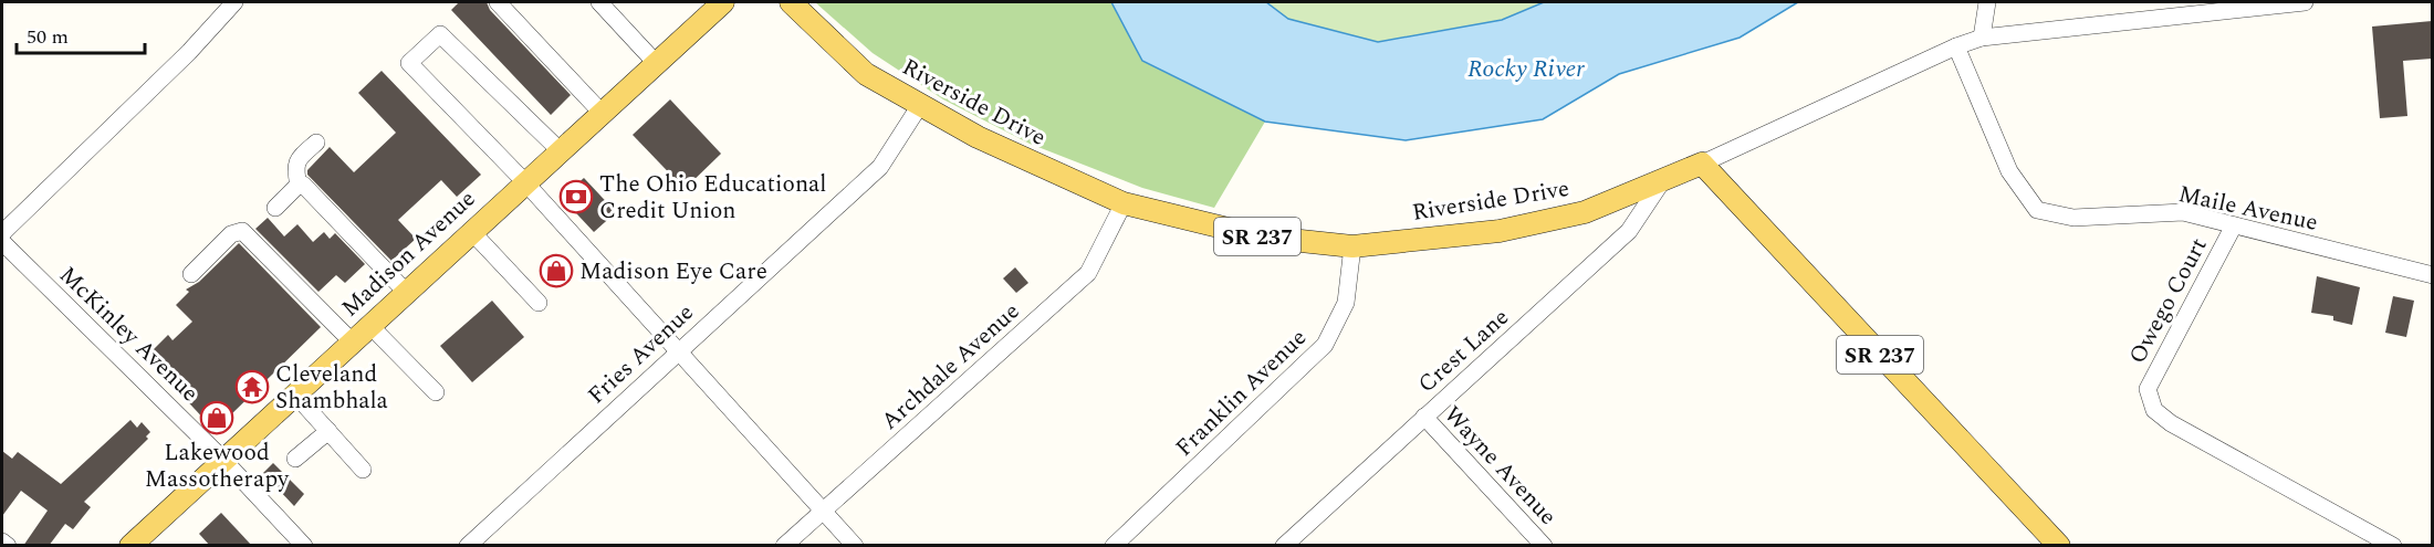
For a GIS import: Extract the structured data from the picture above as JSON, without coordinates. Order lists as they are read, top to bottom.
{
  "streets": {
    "main road": ["Riverside Drive", "SR 237", "Madison Avenue"],
    "street": [
      "Maile Avenue",
      "Owego Court",
      "McKinley Avenue",
      "Crest Lane",
      "Fries Avenue",
      "Archdale Avenue",
      "Franklin Avenue",
      "Wayne Avenue"
    ]
  },
  "crossings": [
    ["Riverside Drive", "Maile Avenue"],
    ["Riverside Drive", "SR 237"],
    ["Riverside Drive", "Crest Lane"],
    ["Riverside Drive", "Fries Avenue"],
    ["Riverside Drive", "Archdale Avenue"],
    ["Riverside Drive", "Franklin Avenue"],
    ["Maile Avenue", "Owego Court"],
    ["Madison Avenue", "McKinley Avenue"],
    ["Crest Lane", "Wayne Avenue"]
  ],
  "water": ["Rocky River"],
  "places": {
    "bank": ["The Ohio Educational Credit Union"],
    "shop": ["Madison Eye Care", "Lakewood Massotherapy"],
    "temple": ["Cleveland Shambhala"]
  },
  "scale_bar": "50 m"
}
